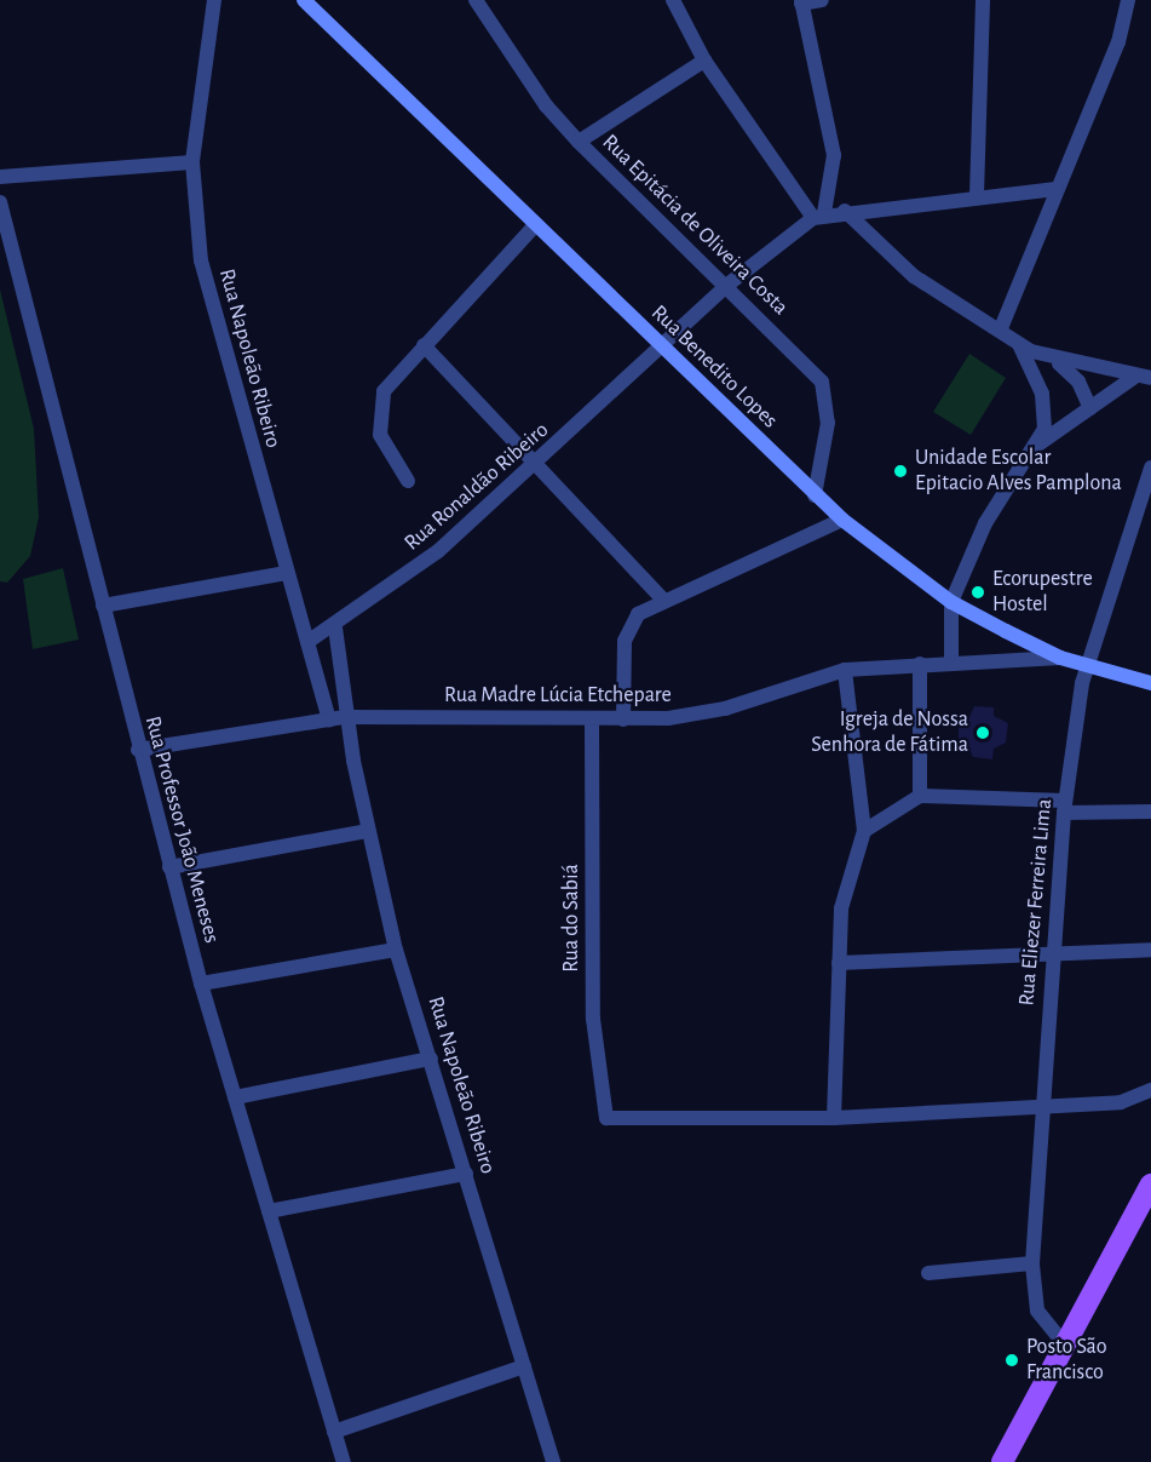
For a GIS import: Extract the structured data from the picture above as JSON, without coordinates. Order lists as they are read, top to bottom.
{
  "streets": {
    "main road": ["Rua Benedito Lopes"],
    "street": [
      "Rua Epitácia de Oliveira Costa",
      "Rua Napoleão Ribeiro",
      "Rua Ronaldão Ribeiro",
      "Rua Madre Lúcia Etchepare",
      "Rua Professor João Meneses",
      "Rua Eliezer Ferreira Lima",
      "Rua do Sabiá"
    ]
  },
  "crossings": [
    ["Rua Epitácia de Oliveira Costa", "Rua Benedito Lopes"],
    ["Rua Epitácia de Oliveira Costa", "Rua Ronaldão Ribeiro"],
    ["Rua Napoleão Ribeiro", "Rua Ronaldão Ribeiro"],
    ["Rua Napoleão Ribeiro", "Rua Madre Lúcia Etchepare"],
    ["Rua Benedito Lopes", "Rua Ronaldão Ribeiro"],
    ["Rua Benedito Lopes", "Rua Madre Lúcia Etchepare"],
    ["Rua Benedito Lopes", "Rua Eliezer Ferreira Lima"],
    ["Rua Madre Lúcia Etchepare", "Rua Professor João Meneses"],
    ["Rua Madre Lúcia Etchepare", "Rua do Sabiá"]
  ],
  "places": [
    "Unidade Escolar Epitacio Alves Pamplona",
    "Ecorupestre Hostel",
    "Igreja de Nossa Senhora de Fátima",
    "Posto São Francisco"
  ]
}
